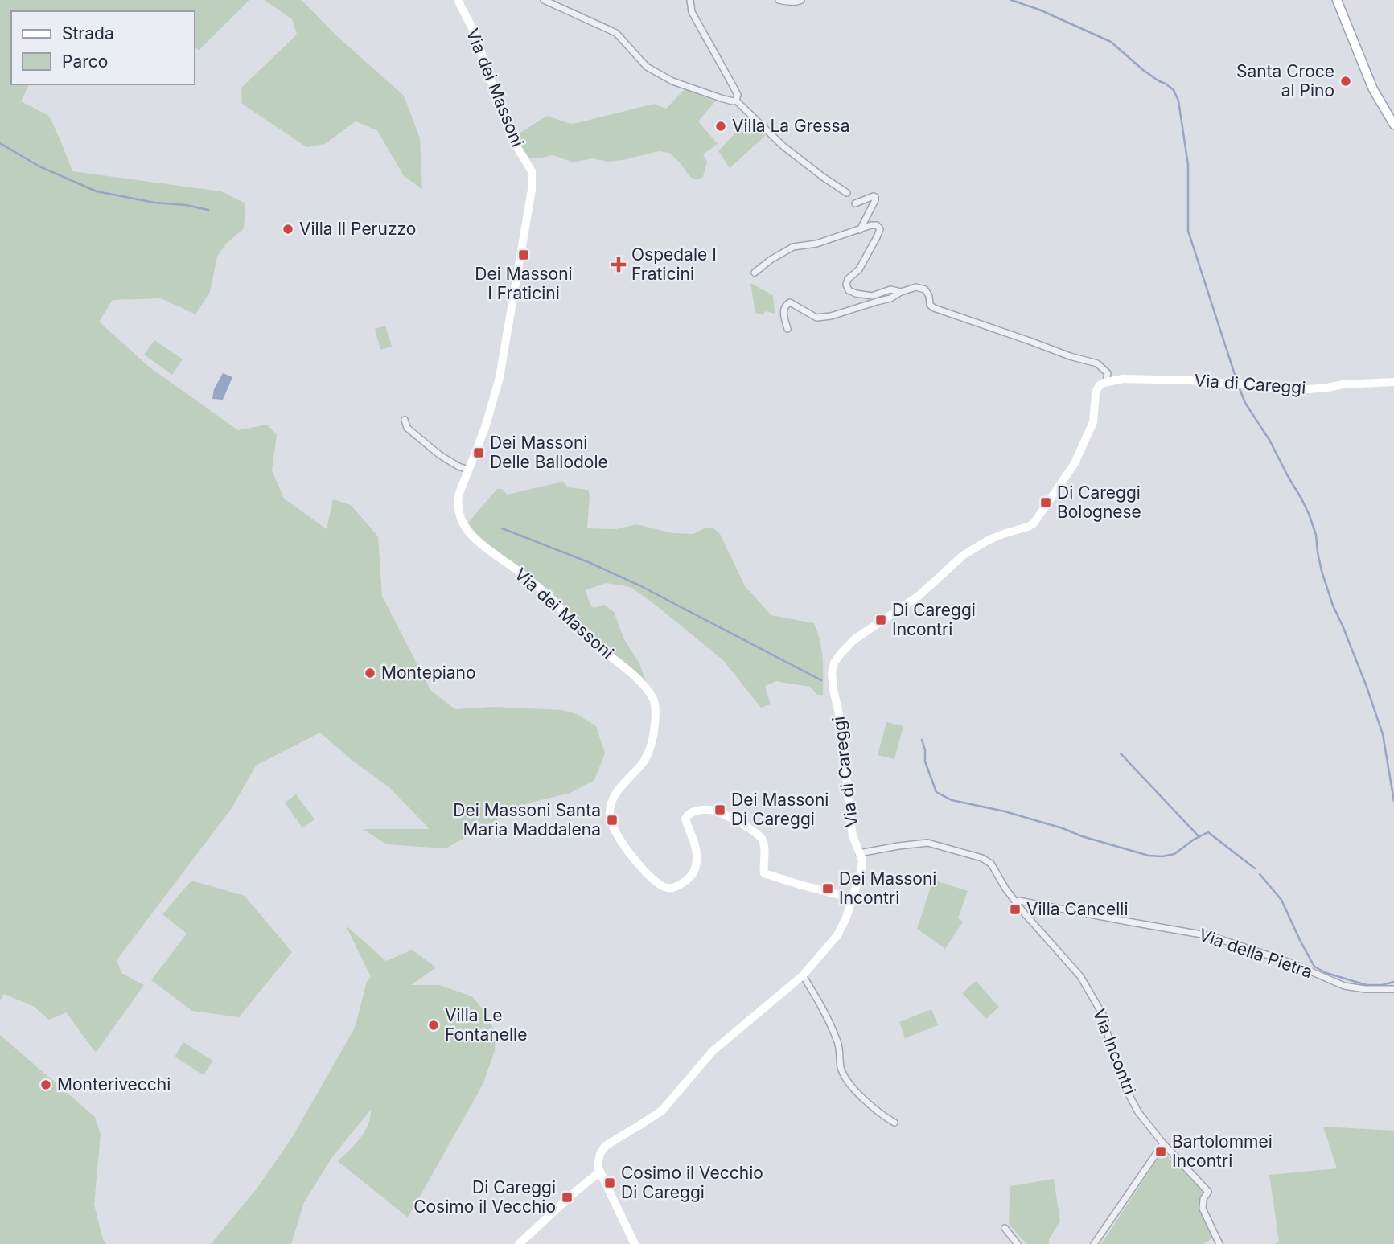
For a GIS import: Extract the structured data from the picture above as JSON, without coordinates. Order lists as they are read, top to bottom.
{
  "streets": {
    "street": [
      "Via dei Massoni",
      "Via di Careggi",
      "Via della Pietra",
      "Via Incontri"
    ]
  },
  "crossings": [
    ["Via dei Massoni", "Via di Careggi"],
    ["Via di Careggi", "Via Incontri"],
    ["Via della Pietra", "Via Incontri"]
  ],
  "places": {
    "other": [
      "Santa Croce al Pino",
      "Villa La Gressa",
      "Villa Il Peruzzo",
      "Montepiano",
      "Villa Le Fontanelle",
      "Monterivecchi"
    ],
    "transit": [
      "Dei Massoni I Fraticini",
      "Dei Massoni Delle Ballodole",
      "Di Careggi Bolognese",
      "Di Careggi Incontri",
      "Dei Massoni Di Careggi",
      "Dei Massoni Santa Maria Maddalena",
      "Dei Massoni Incontri",
      "Villa Cancelli",
      "Bartolommei Incontri",
      "Cosimo il Vecchio Di Careggi",
      "Di Careggi Cosimo il Vecchio"
    ],
    "health": ["Ospedale I Fraticini"]
  },
  "legend": ["Strada", "Parco"]
}
